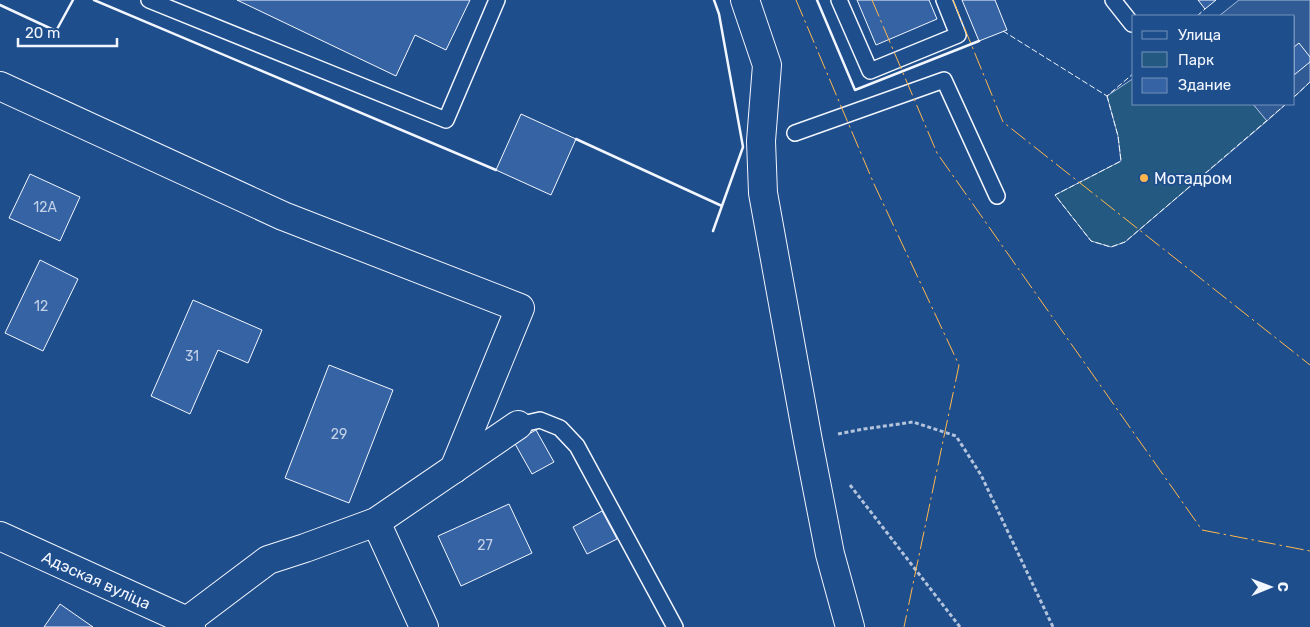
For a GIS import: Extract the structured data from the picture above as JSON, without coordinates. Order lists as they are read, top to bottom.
{
  "streets": {
    "street": ["Адэская вуліца"]
  },
  "places": ["Мотадром"],
  "house_numbers": [
    "12А",
    "12",
    "31",
    "29",
    "27"
  ],
  "legend": ["Улица", "Парк", "Здание"],
  "scale_bar": "20 m",
  "north": "right"
}
